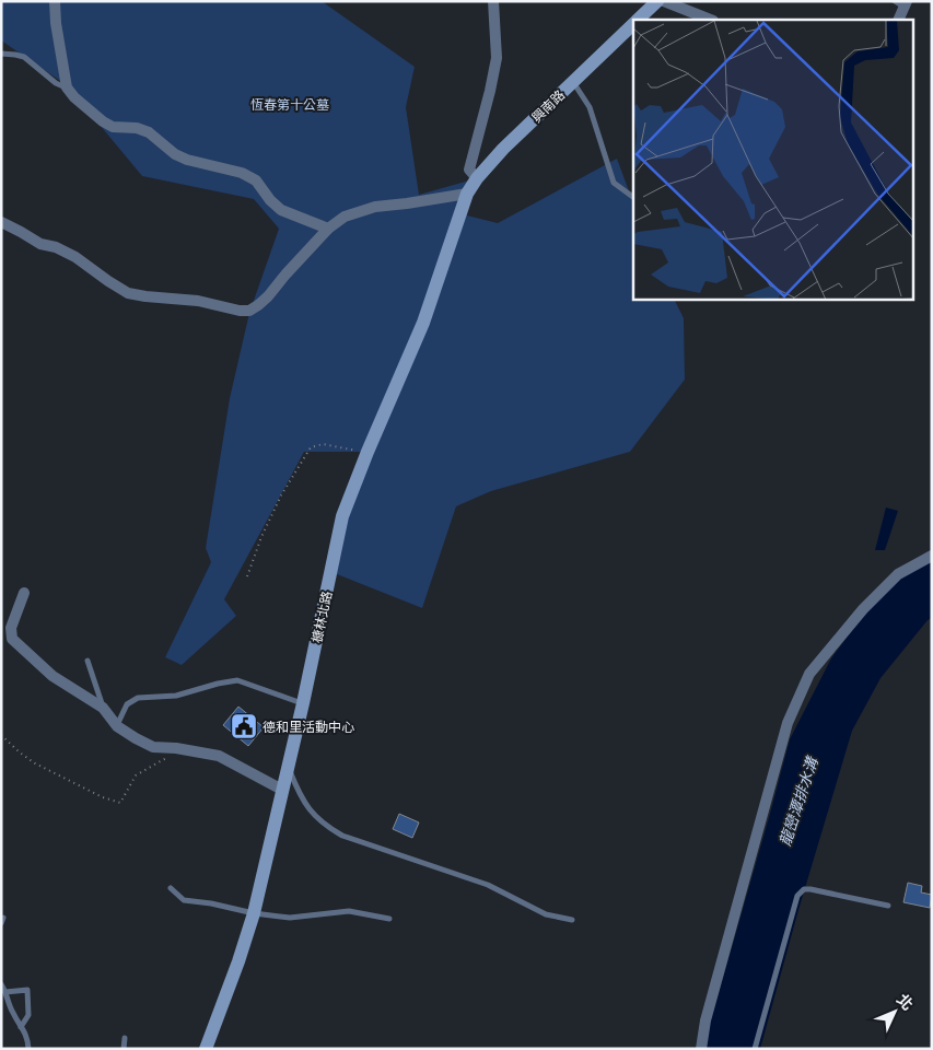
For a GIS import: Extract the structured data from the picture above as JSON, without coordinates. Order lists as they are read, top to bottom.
{
  "streets": {
    "street": ["興南路", "槺林北路"]
  },
  "crossings": [
    ["興南路", "槺林北路"]
  ],
  "water": ["龍巒潭排水溝"],
  "parks": ["恆春第十公墓"],
  "places": {
    "public building": ["德和里活動中心"]
  },
  "north": "top right"
}
